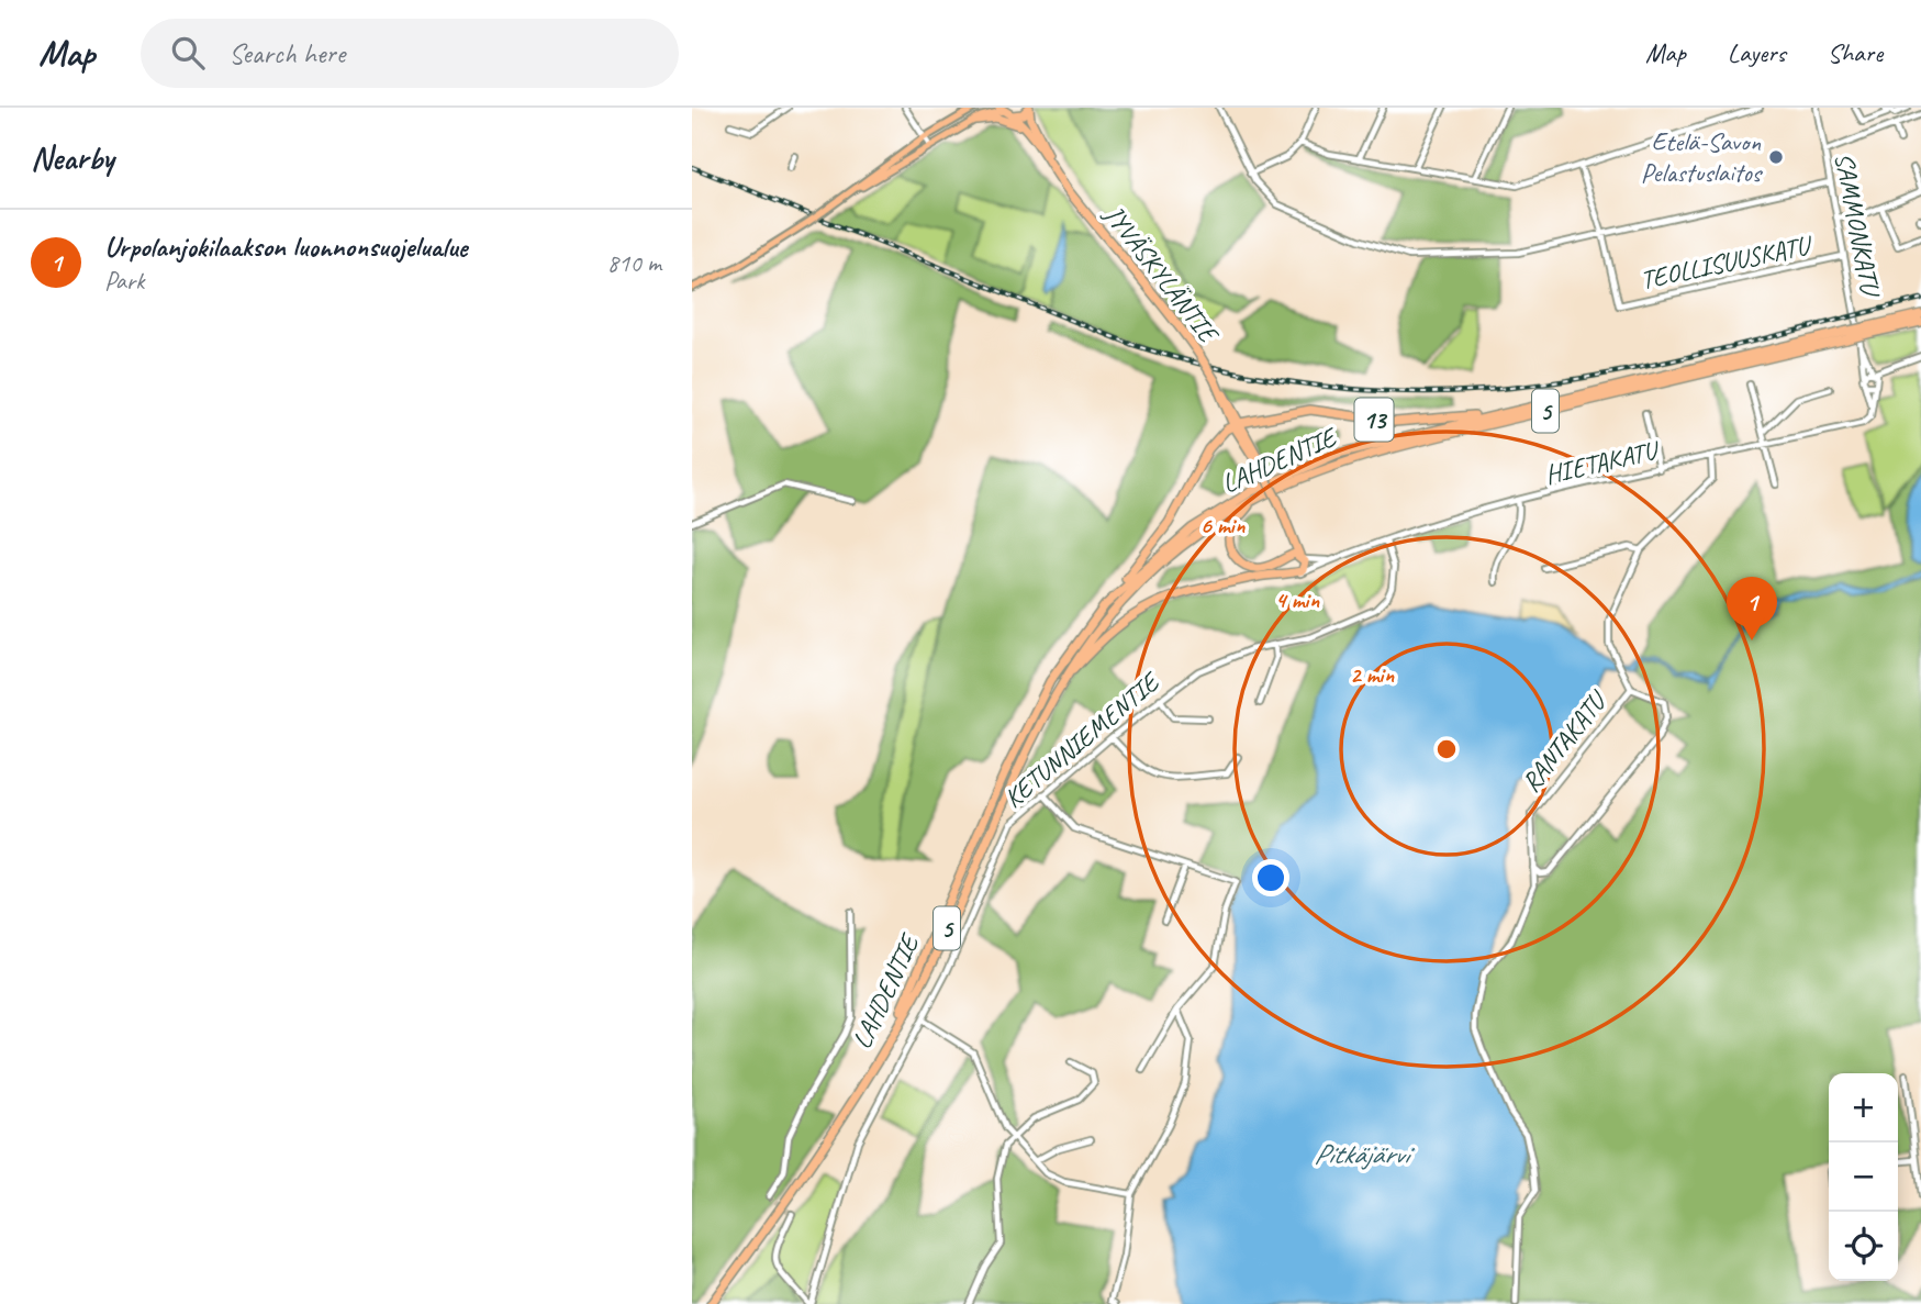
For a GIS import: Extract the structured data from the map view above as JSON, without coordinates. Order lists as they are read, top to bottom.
{
  "streets": {
    "highway": [
      "JYVÄSKYLÄNTIE",
      "5",
      "13",
      "LAHDENTIE"
    ],
    "street": [
      "SAMMONKATU",
      "TEOLLISUUSKATU",
      "HIETAKATU",
      "KETUNNIEMENTIE",
      "RANTAKATU"
    ]
  },
  "crossings": [
    ["SAMMONKATU", "TEOLLISUUSKATU"],
    ["JYVÄSKYLÄNTIE", "13"],
    ["JYVÄSKYLÄNTIE", "HIETAKATU"],
    ["13", "LAHDENTIE"],
    ["HIETAKATU", "KETUNNIEMENTIE"]
  ],
  "water": ["Pitkäjärvi"],
  "places": ["Etelä-Savon Pelastuslaitos"],
  "page": {
    "header": "Map",
    "search": "Search here",
    "nav": ["Map", "Layers", "Share"],
    "heading": "Nearby",
    "list": [
      {
        "mark": "1",
        "name": "Urpolanjokilaakson luonnonsuojelualue",
        "note": "Park",
        "value": "810 m"
      }
    ],
    "pins": "1",
    "map_buttons": ["+", "−"]
  },
  "rings": ["6 min", "4 min", "2 min"]
}
